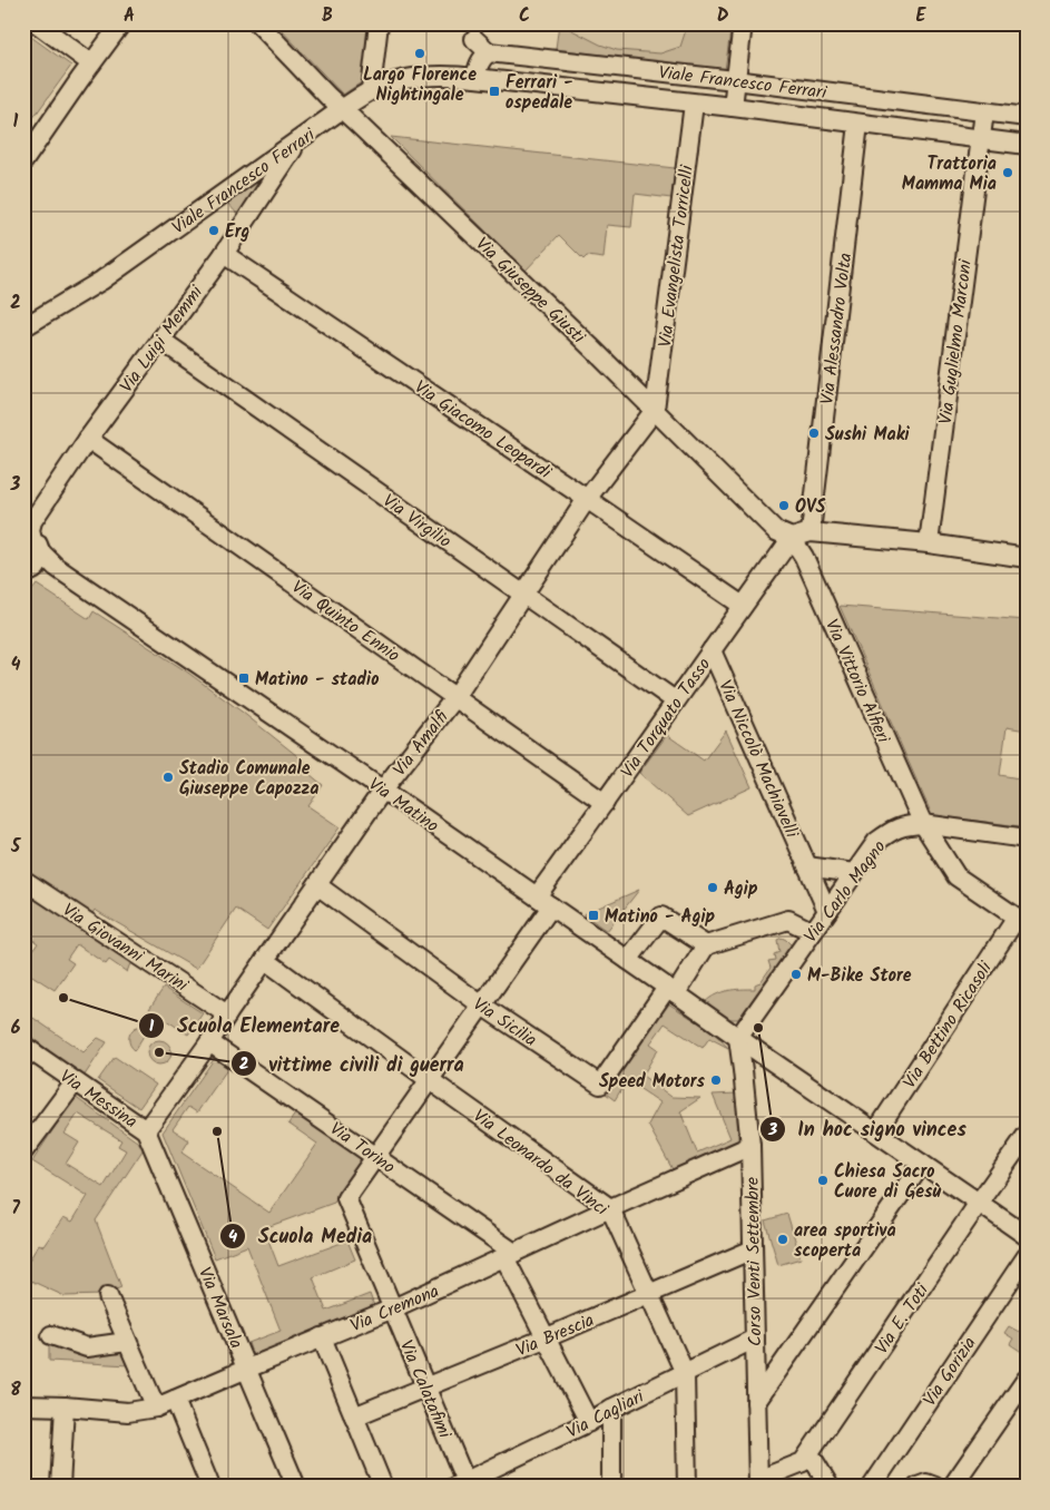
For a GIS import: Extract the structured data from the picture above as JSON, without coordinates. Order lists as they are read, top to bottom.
{
  "streets": {
    "street": [
      "Viale Francesco Ferrari",
      "Via Evangelista Torricelli",
      "Via Giuseppe Giusti",
      "Via Alessandro Volta",
      "Via Luigi Memmi",
      "Via Guglielmo Marconi",
      "Via Giacomo Leopardi",
      "Via Virgilio",
      "Via Quinto Ennio",
      "Via Vittorio Alfieri",
      "Via Torquato Tasso",
      "Via Amalfi",
      "Via Niccolò Machiavelli",
      "Via Matino",
      "Via Carlo Magno",
      "Via Giovanni Marini",
      "Via Sicilia",
      "Via Bettino Ricasoli",
      "Via Messina",
      "Via Torino",
      "Via Leonardo da Vinci",
      "Corso Venti Settembre",
      "Via Marsala",
      "Via Cremona",
      "Via E. Toti",
      "Via Brescia",
      "Via Gorizia",
      "Via Calatafimi",
      "Via Cagliari"
    ]
  },
  "crossings": [
    ["Viale Francesco Ferrari", "Via Evangelista Torricelli"],
    ["Viale Francesco Ferrari", "Via Giuseppe Giusti"],
    ["Viale Francesco Ferrari", "Via Alessandro Volta"],
    ["Viale Francesco Ferrari", "Via Luigi Memmi"],
    ["Viale Francesco Ferrari", "Via Guglielmo Marconi"],
    ["Via Evangelista Torricelli", "Via Giuseppe Giusti"],
    ["Via Evangelista Torricelli", "Via Amalfi"],
    ["Via Giuseppe Giusti", "Via Vittorio Alfieri"],
    ["Via Giuseppe Giusti", "Via Torquato Tasso"],
    ["Via Giuseppe Giusti", "Via Amalfi"],
    ["Via Luigi Memmi", "Via Giacomo Leopardi"],
    ["Via Luigi Memmi", "Via Virgilio"],
    ["Via Luigi Memmi", "Via Quinto Ennio"],
    ["Via Luigi Memmi", "Via Matino"],
    ["Via Giacomo Leopardi", "Via Torquato Tasso"],
    ["Via Giacomo Leopardi", "Via Amalfi"],
    ["Via Virgilio", "Via Torquato Tasso"],
    ["Via Virgilio", "Via Amalfi"],
    ["Via Quinto Ennio", "Via Torquato Tasso"],
    ["Via Quinto Ennio", "Via Amalfi"],
    ["Via Vittorio Alfieri", "Via Torquato Tasso"],
    ["Via Vittorio Alfieri", "Via Carlo Magno"],
    ["Via Vittorio Alfieri", "Via Bettino Ricasoli"],
    ["Via Torquato Tasso", "Via Niccolò Machiavelli"],
    ["Via Torquato Tasso", "Via Matino"],
    ["Via Amalfi", "Via Matino"],
    ["Via Amalfi", "Via Giovanni Marini"],
    ["Via Amalfi", "Via Sicilia"],
    ["Via Amalfi", "Via Messina"],
    ["Via Amalfi", "Via Torino"],
    ["Via Amalfi", "Via Leonardo da Vinci"],
    ["Via Amalfi", "Via Marsala"],
    ["Via Niccolò Machiavelli", "Via Carlo Magno"],
    ["Via Matino", "Via Carlo Magno"],
    ["Via Matino", "Via Sicilia"],
    ["Via Matino", "Via Bettino Ricasoli"],
    ["Via Matino", "Corso Venti Settembre"],
    ["Via Matino", "Via E. Toti"],
    ["Via Carlo Magno", "Corso Venti Settembre"],
    ["Via Messina", "Via Marsala"],
    ["Via Torino", "Via Cremona"],
    ["Via Torino", "Via Brescia"],
    ["Via Torino", "Via Calatafimi"],
    ["Via Torino", "Via Cagliari"],
    ["Via Leonardo da Vinci", "Via Cremona"],
    ["Via Leonardo da Vinci", "Via Brescia"],
    ["Via Leonardo da Vinci", "Via Cagliari"],
    ["Corso Venti Settembre", "Via Cremona"],
    ["Corso Venti Settembre", "Via E. Toti"],
    ["Corso Venti Settembre", "Via Brescia"],
    ["Corso Venti Settembre", "Via Cagliari"],
    ["Via Marsala", "Via Cremona"],
    ["Via Cremona", "Via Calatafimi"],
    ["Via Brescia", "Via Calatafimi"],
    ["Via Calatafimi", "Via Cagliari"]
  ],
  "places": {
    "other": [
      "Largo Florence Nightingale",
      "Trattoria Mamma Mia",
      "Erg",
      "Sushi Maki",
      "OVS",
      "Stadio Comunale Giuseppe Capozza",
      "Agip",
      "M-Bike Store",
      "Scuola Elementare",
      "In hoc signo vinces",
      "vittime civili di guerra",
      "Speed Motors",
      "Scuola Media",
      "Chiesa Sacro Cuore di Gesù",
      "area sportiva scoperta"
    ],
    "transit": ["Ferrari - ospedale", "Matino - stadio", "Matino - Agip"]
  },
  "grid": {
    "columns": [
      "A",
      "B",
      "C",
      "D",
      "E"
    ],
    "rows": [
      "1",
      "2",
      "3",
      "4",
      "5",
      "6",
      "7",
      "8"
    ]
  }
}
